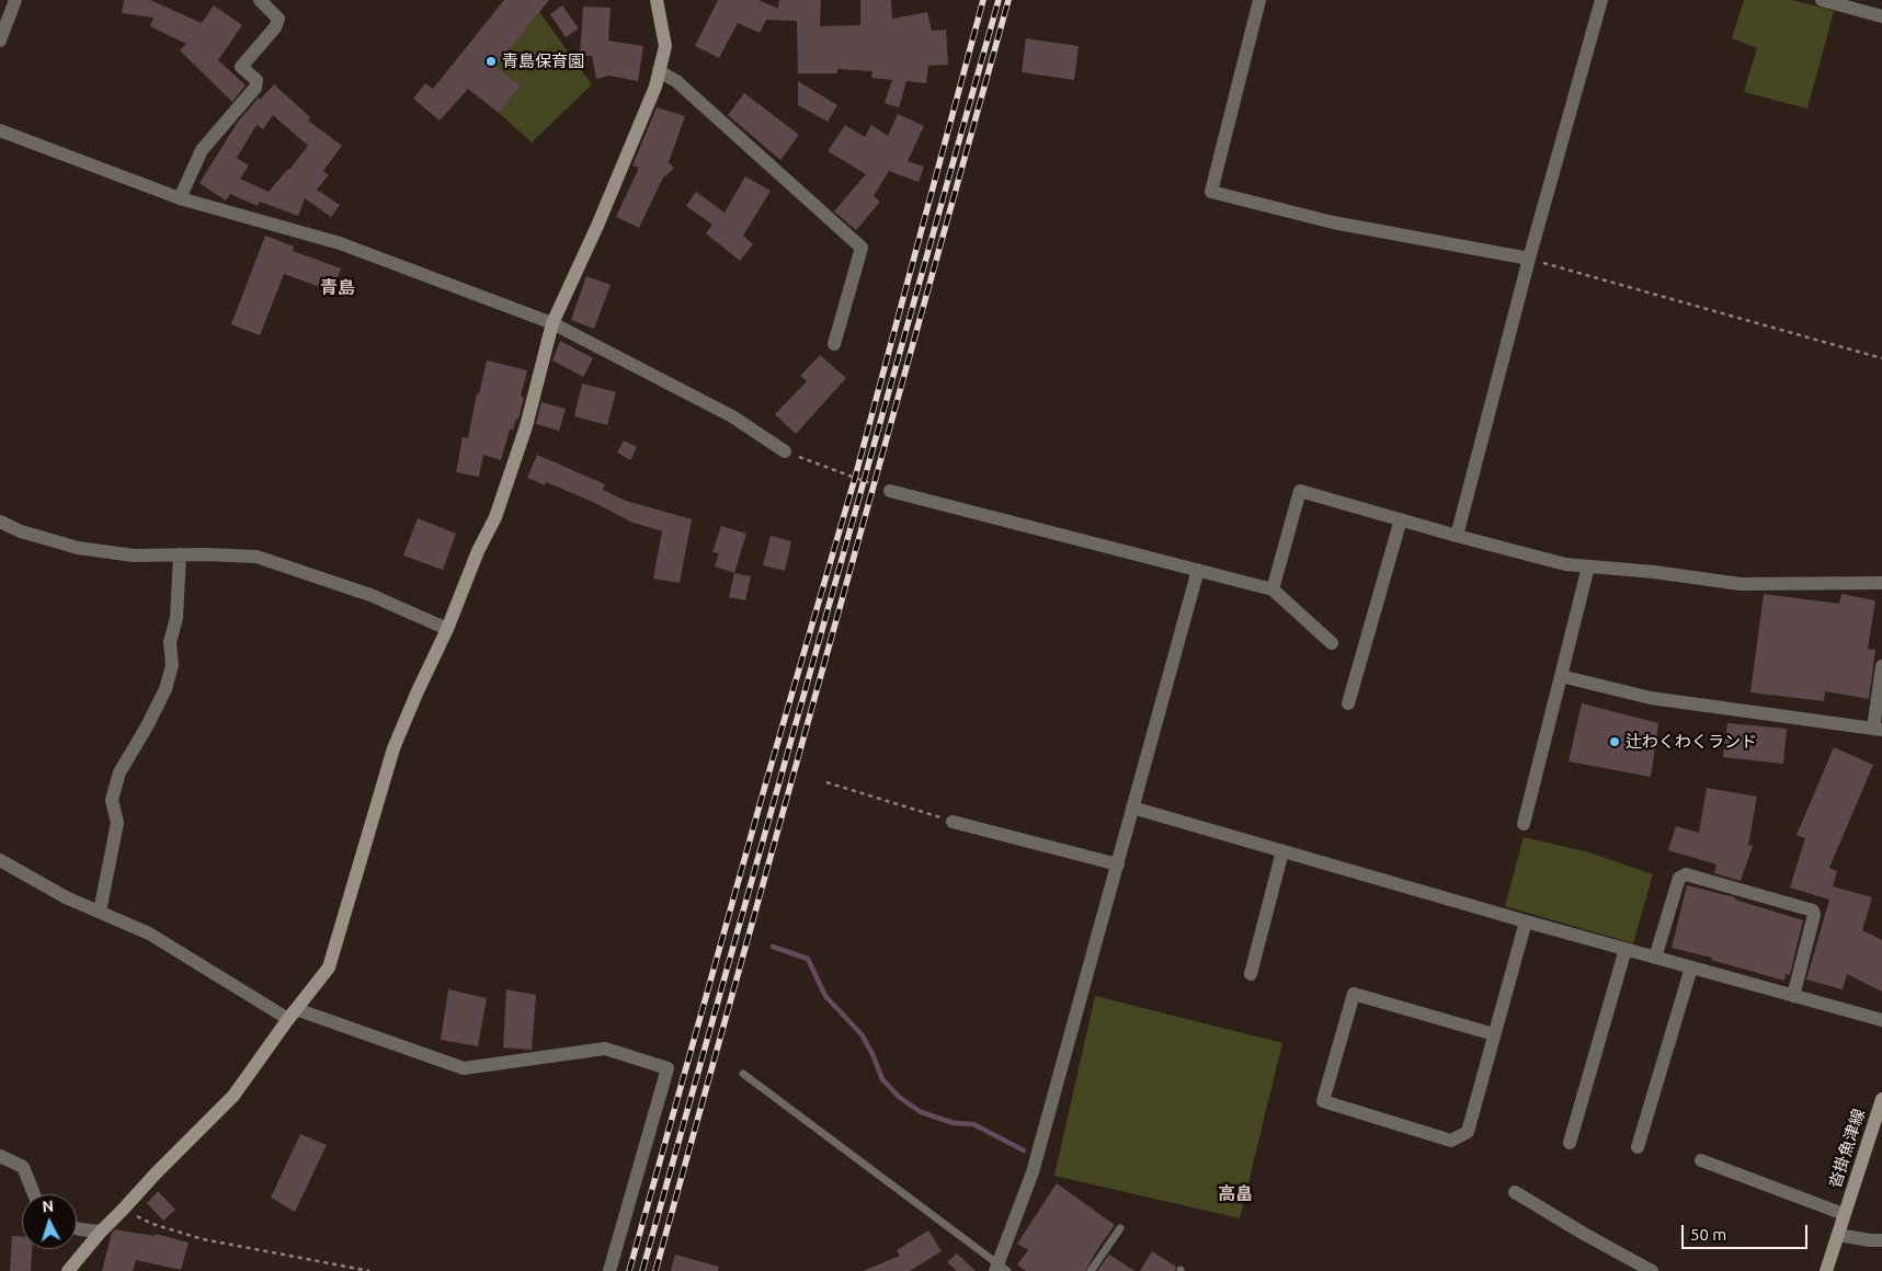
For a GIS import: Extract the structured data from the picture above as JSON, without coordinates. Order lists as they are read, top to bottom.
{
  "streets": {
    "street": ["沓掛魚津線"]
  },
  "districts": ["青島", "高畠"],
  "places": ["青島保育園", "辻わくわくランド"],
  "scale_bar": "50 m",
  "north": "top"
}
